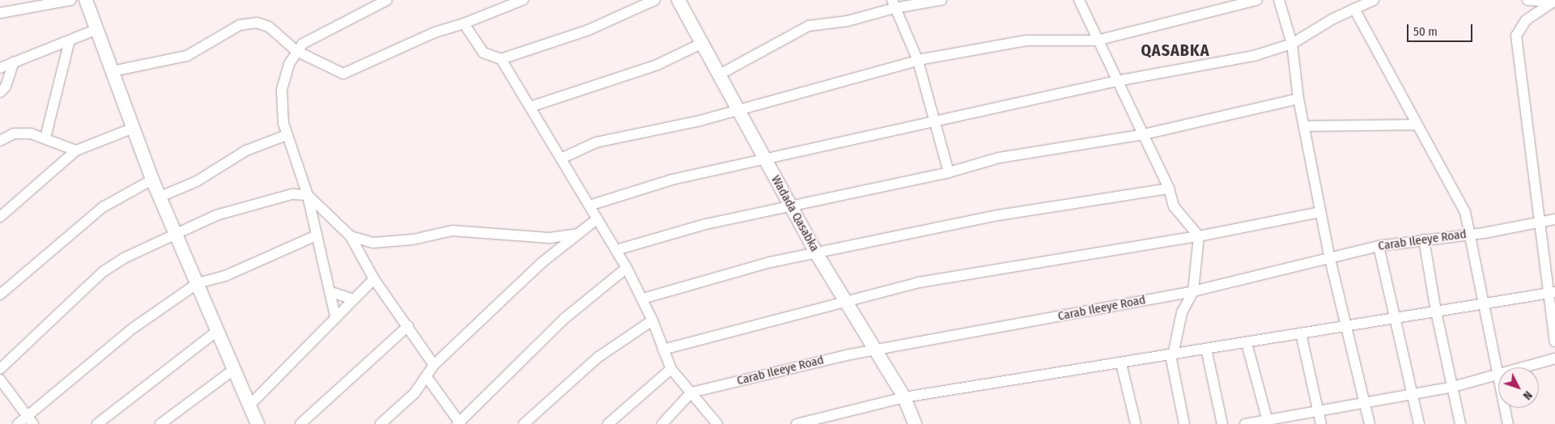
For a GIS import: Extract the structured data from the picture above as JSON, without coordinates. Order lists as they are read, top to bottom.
{
  "streets": {
    "street": ["Wadada Qasabka", "Carab Ileeye Road"]
  },
  "crossings": [
    ["Wadada Qasabka", "Carab Ileeye Road"]
  ],
  "districts": ["QASABKA"],
  "scale_bar": "50 m",
  "north": "bottom right"
}
